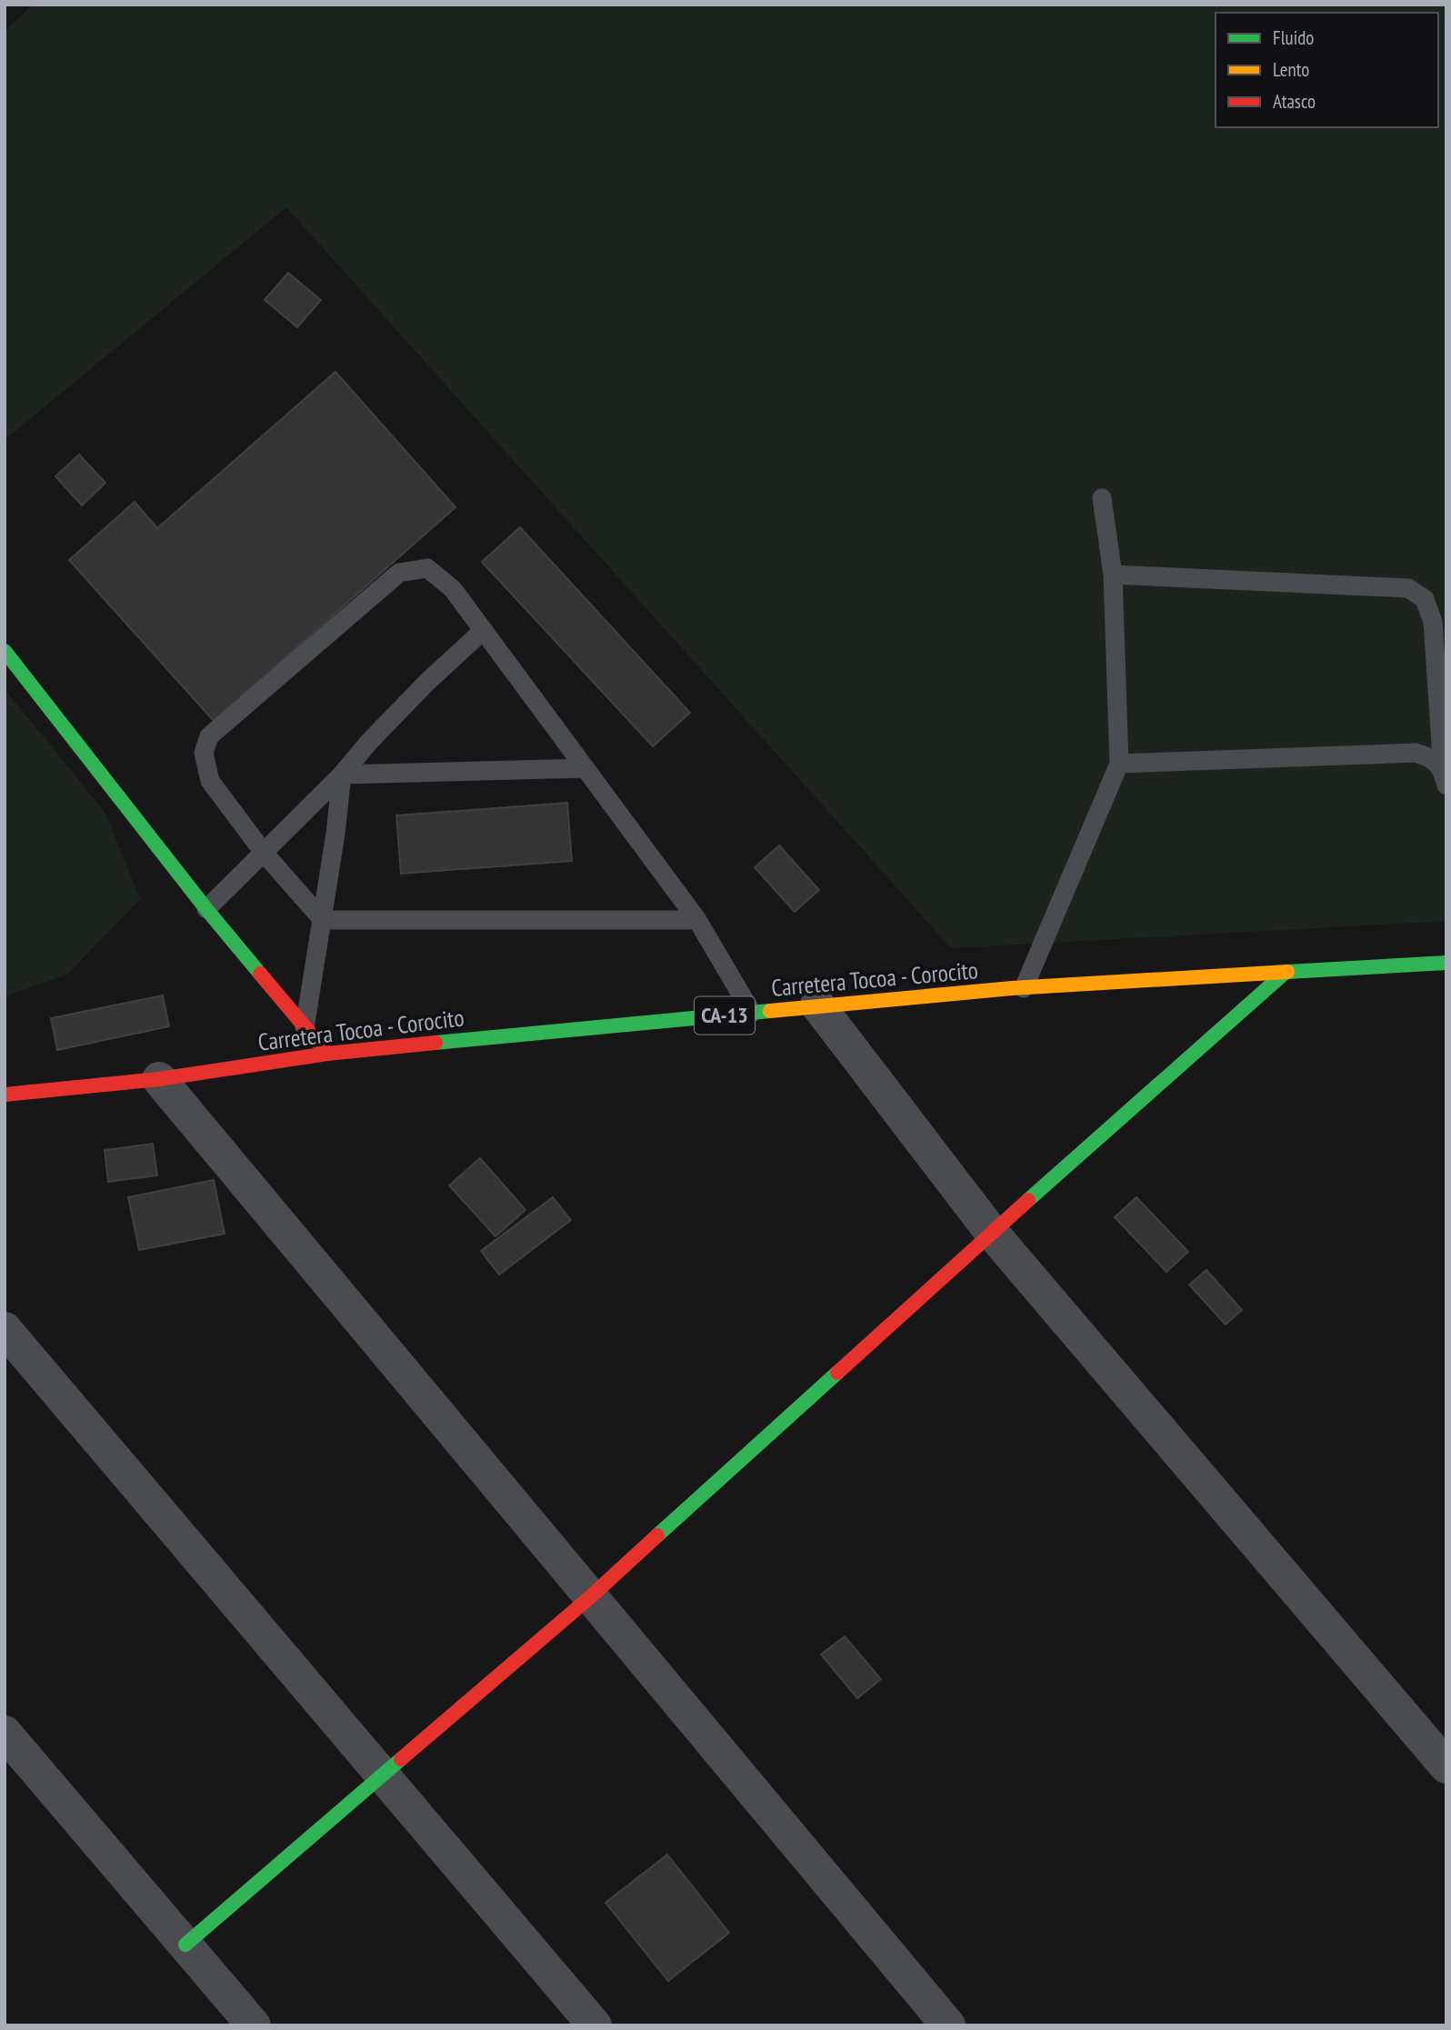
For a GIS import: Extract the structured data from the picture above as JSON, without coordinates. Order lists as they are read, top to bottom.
{
  "streets": {
    "street": ["Carretera Tocoa - Corocito", "CA-13"]
  },
  "legend": ["Fluido", "Lento", "Atasco"]
}
